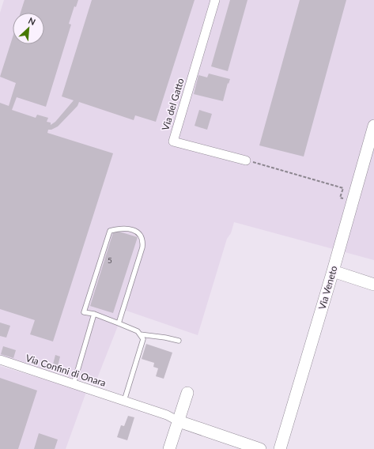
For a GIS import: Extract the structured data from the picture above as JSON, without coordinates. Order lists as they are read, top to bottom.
{
  "streets": {
    "street": ["Via del Gatto", "Via Veneto", "Via Confini di Onara"]
  },
  "house_numbers": ["5"],
  "north": "top right"
}
